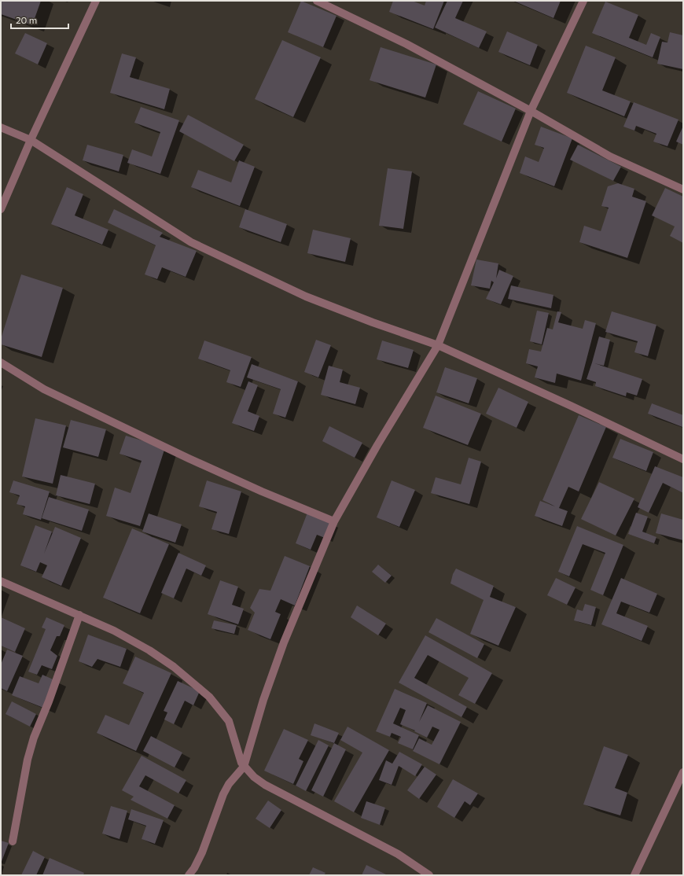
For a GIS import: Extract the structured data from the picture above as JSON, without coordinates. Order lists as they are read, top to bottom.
{
  "scale_bar": "20 m"
}
